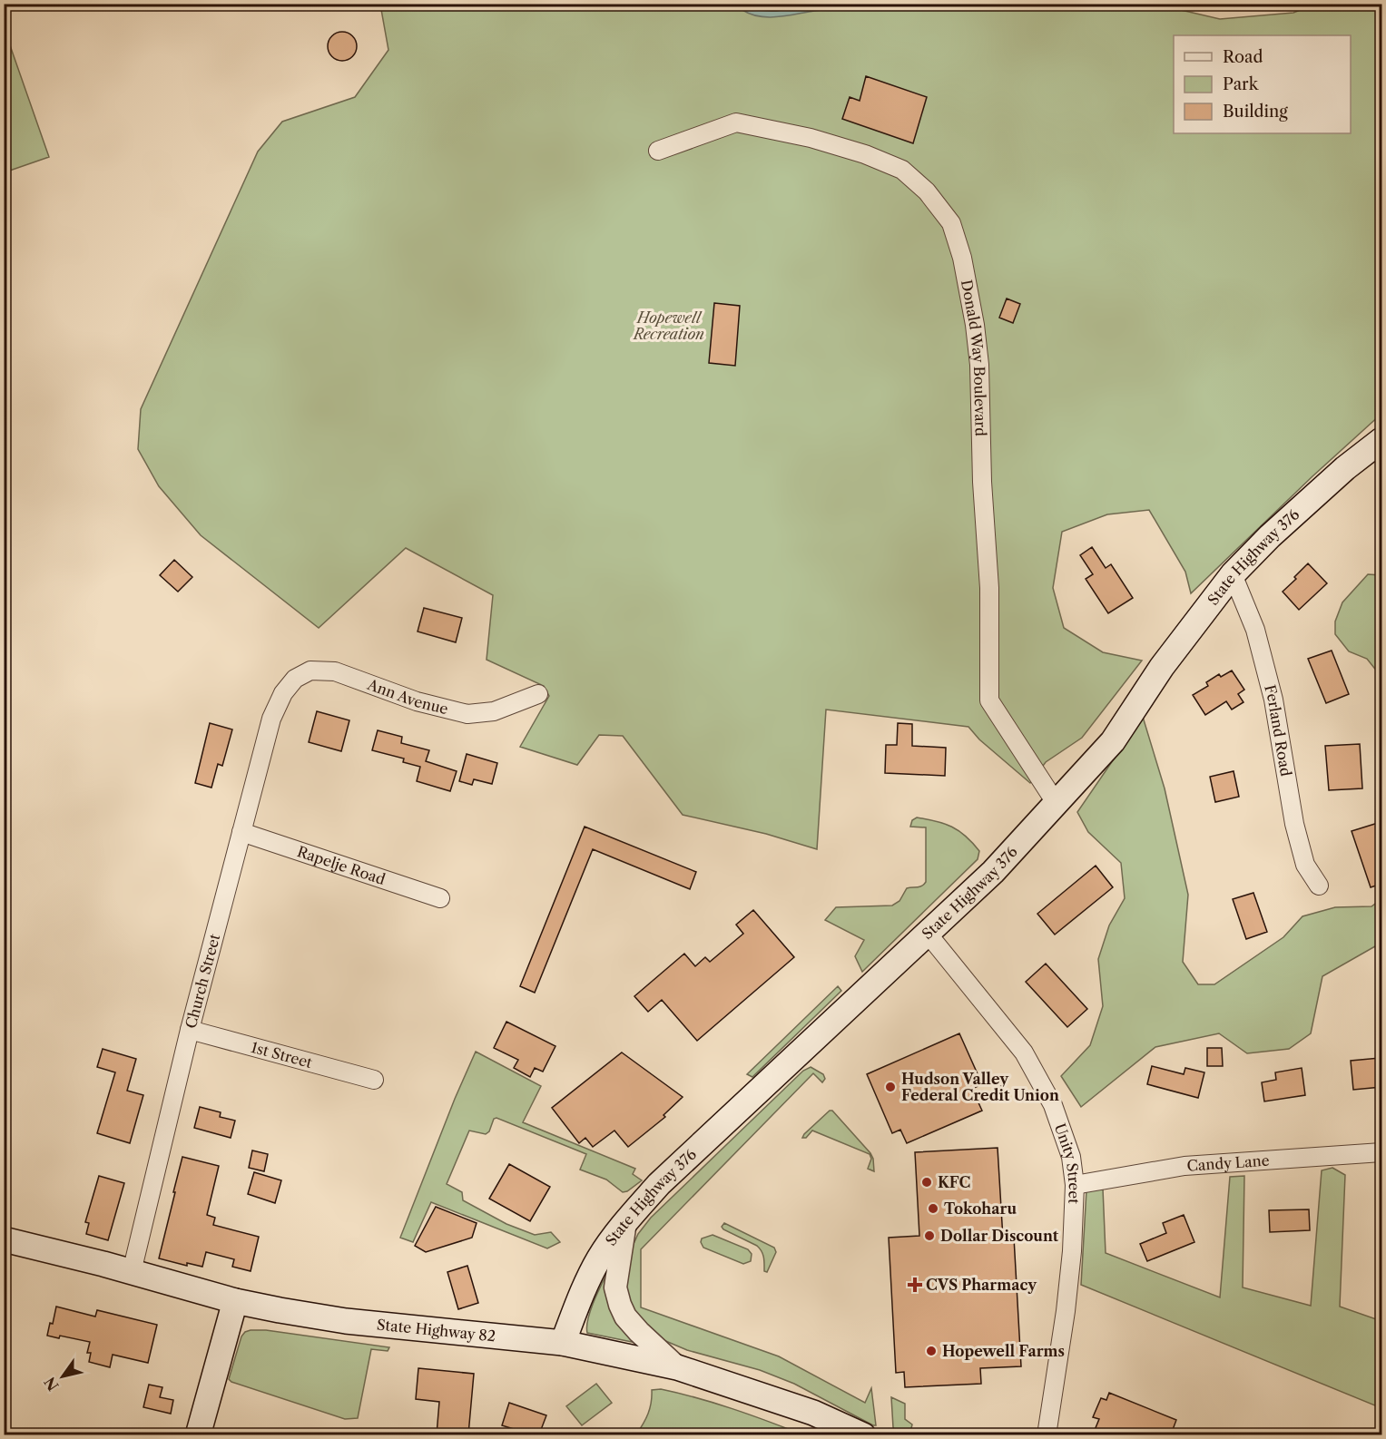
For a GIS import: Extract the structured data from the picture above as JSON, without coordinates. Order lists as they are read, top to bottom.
{
  "streets": {
    "main road": ["State Highway 376", "State Highway 82"],
    "street": [
      "Donald Way Boulevard",
      "Ann Avenue",
      "Ferland Road",
      "Rapelje Road",
      "Church Street",
      "1st Street",
      "Candy Lane",
      "Unity Street"
    ]
  },
  "crossings": [
    ["Donald Way Boulevard", "State Highway 376"],
    ["State Highway 376", "Ferland Road"],
    ["State Highway 376", "Unity Street"],
    ["State Highway 376", "State Highway 82"],
    ["Ann Avenue", "Church Street"],
    ["Rapelje Road", "Church Street"],
    ["Church Street", "1st Street"],
    ["Church Street", "State Highway 82"],
    ["Candy Lane", "Unity Street"]
  ],
  "parks": ["Hopewell Recreation"],
  "places": {
    "other": [
      "Hudson Valley Federal Credit Union",
      "KFC",
      "Tokoharu",
      "Dollar Discount",
      "Hopewell Farms"
    ],
    "health": ["CVS Pharmacy"]
  },
  "legend": ["Road", "Park", "Building"],
  "north": "bottom left"
}
